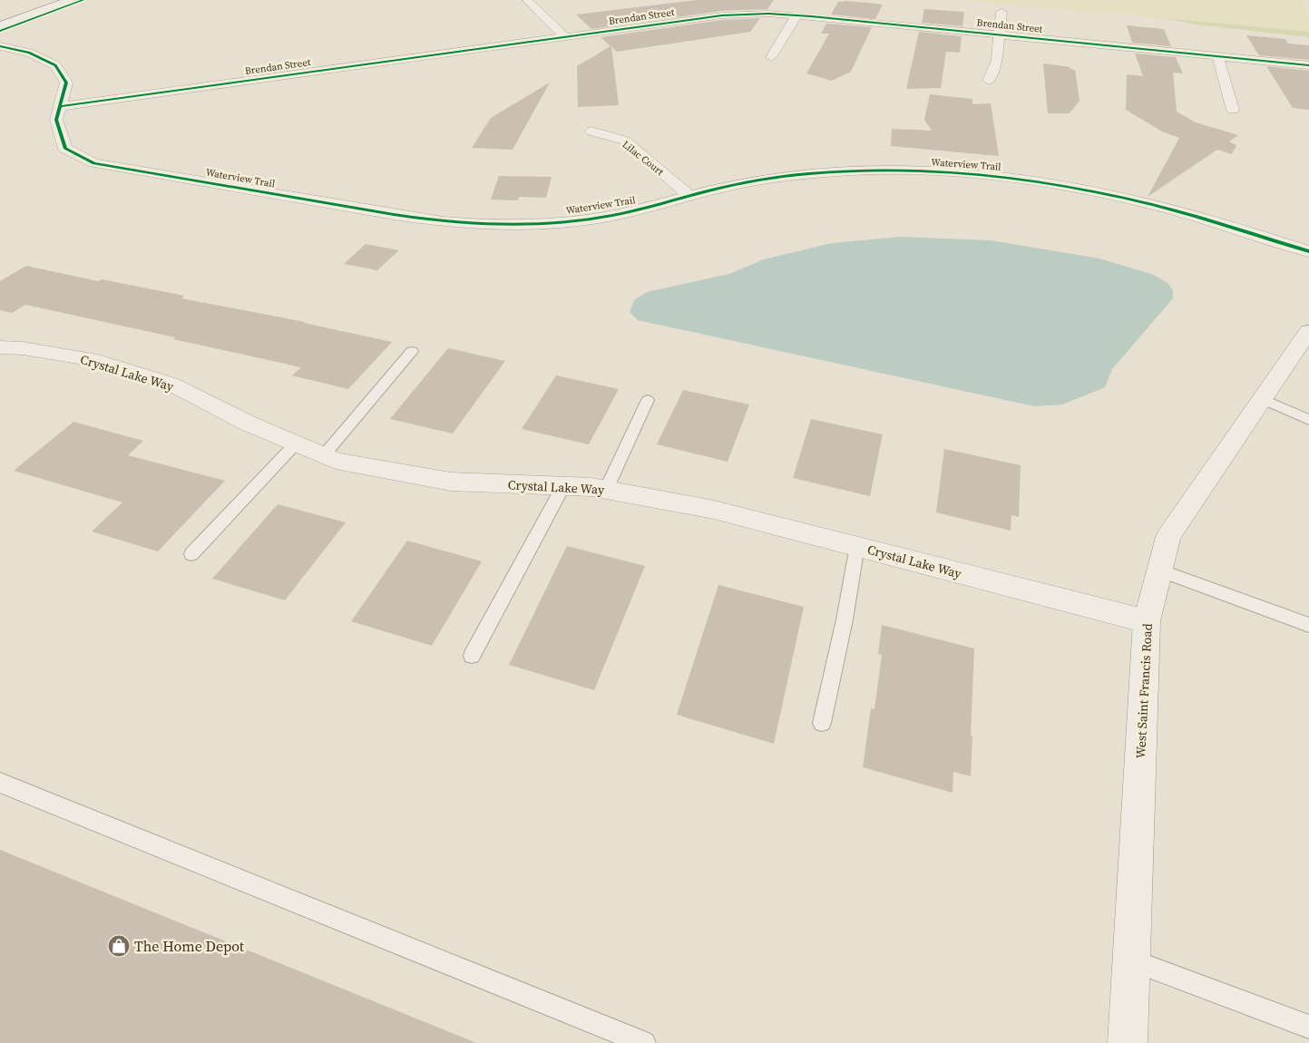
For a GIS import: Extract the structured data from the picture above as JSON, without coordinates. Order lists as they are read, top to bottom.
{
  "streets": {
    "street": [
      "Brendan Street",
      "Lilac Court",
      "Waterview Trail",
      "Crystal Lake Way",
      "West Saint Francis Road"
    ]
  },
  "crossings": [
    ["Brendan Street", "Waterview Trail"],
    ["Lilac Court", "Waterview Trail"],
    ["Crystal Lake Way", "West Saint Francis Road"]
  ],
  "places": {
    "shop": ["The Home Depot"]
  }
}
